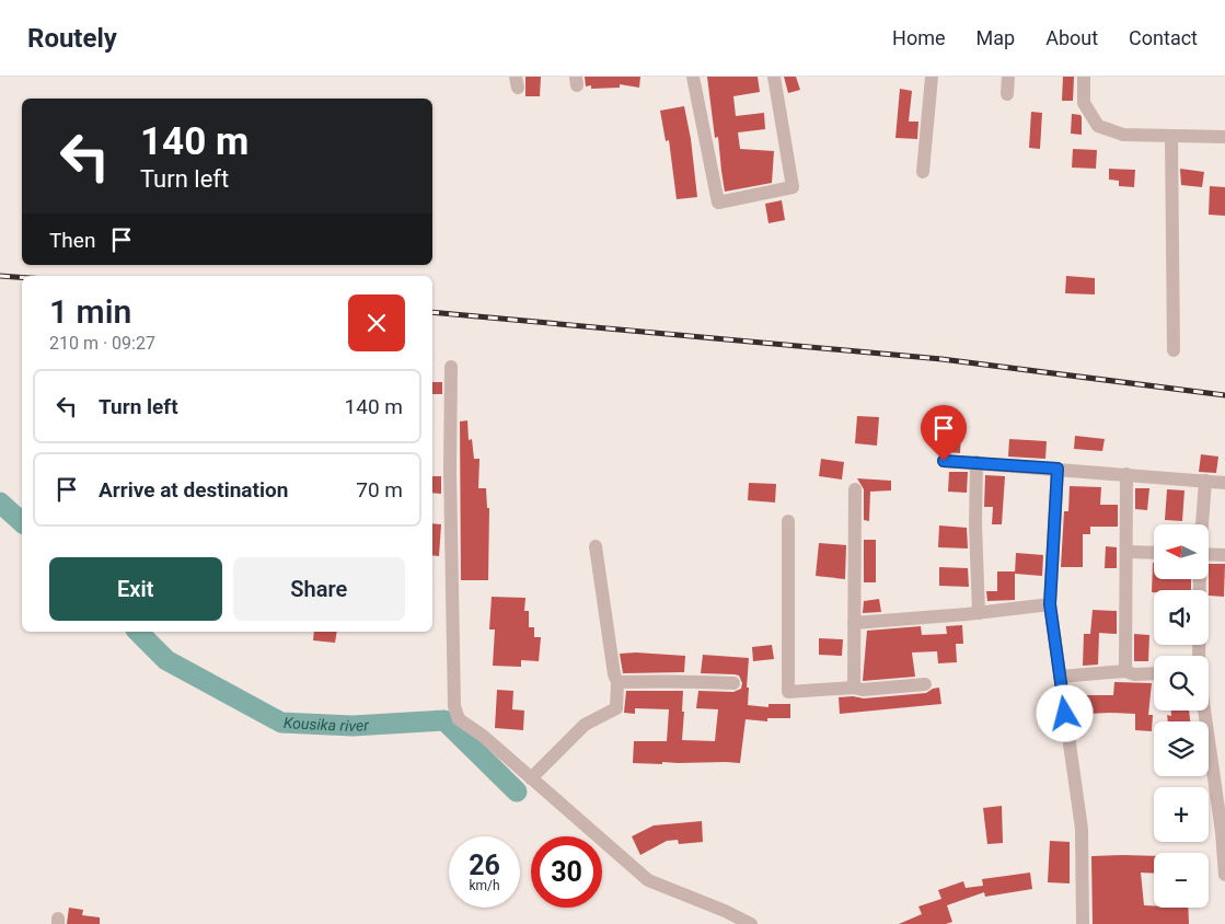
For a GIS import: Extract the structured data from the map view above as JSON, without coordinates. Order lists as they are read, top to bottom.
{
  "water": ["Kousika river"],
  "north": "left",
  "page": {
    "header": "Routely",
    "nav": [
      "Home",
      "Map",
      "About",
      "Contact"
    ],
    "turn": ["140 m", "Turn left"],
    "then": "Then",
    "heading": ["1 min", "210 m · 09:27"],
    "list": [
      {
        "name": "Turn left",
        "value": "140 m"
      },
      {
        "name": "Arrive at destination",
        "value": "70 m"
      }
    ],
    "map_buttons": ["+", "−"],
    "buttons": ["Exit", "Share"],
    "speed": "26 km/h",
    "limit": "30"
  }
}
